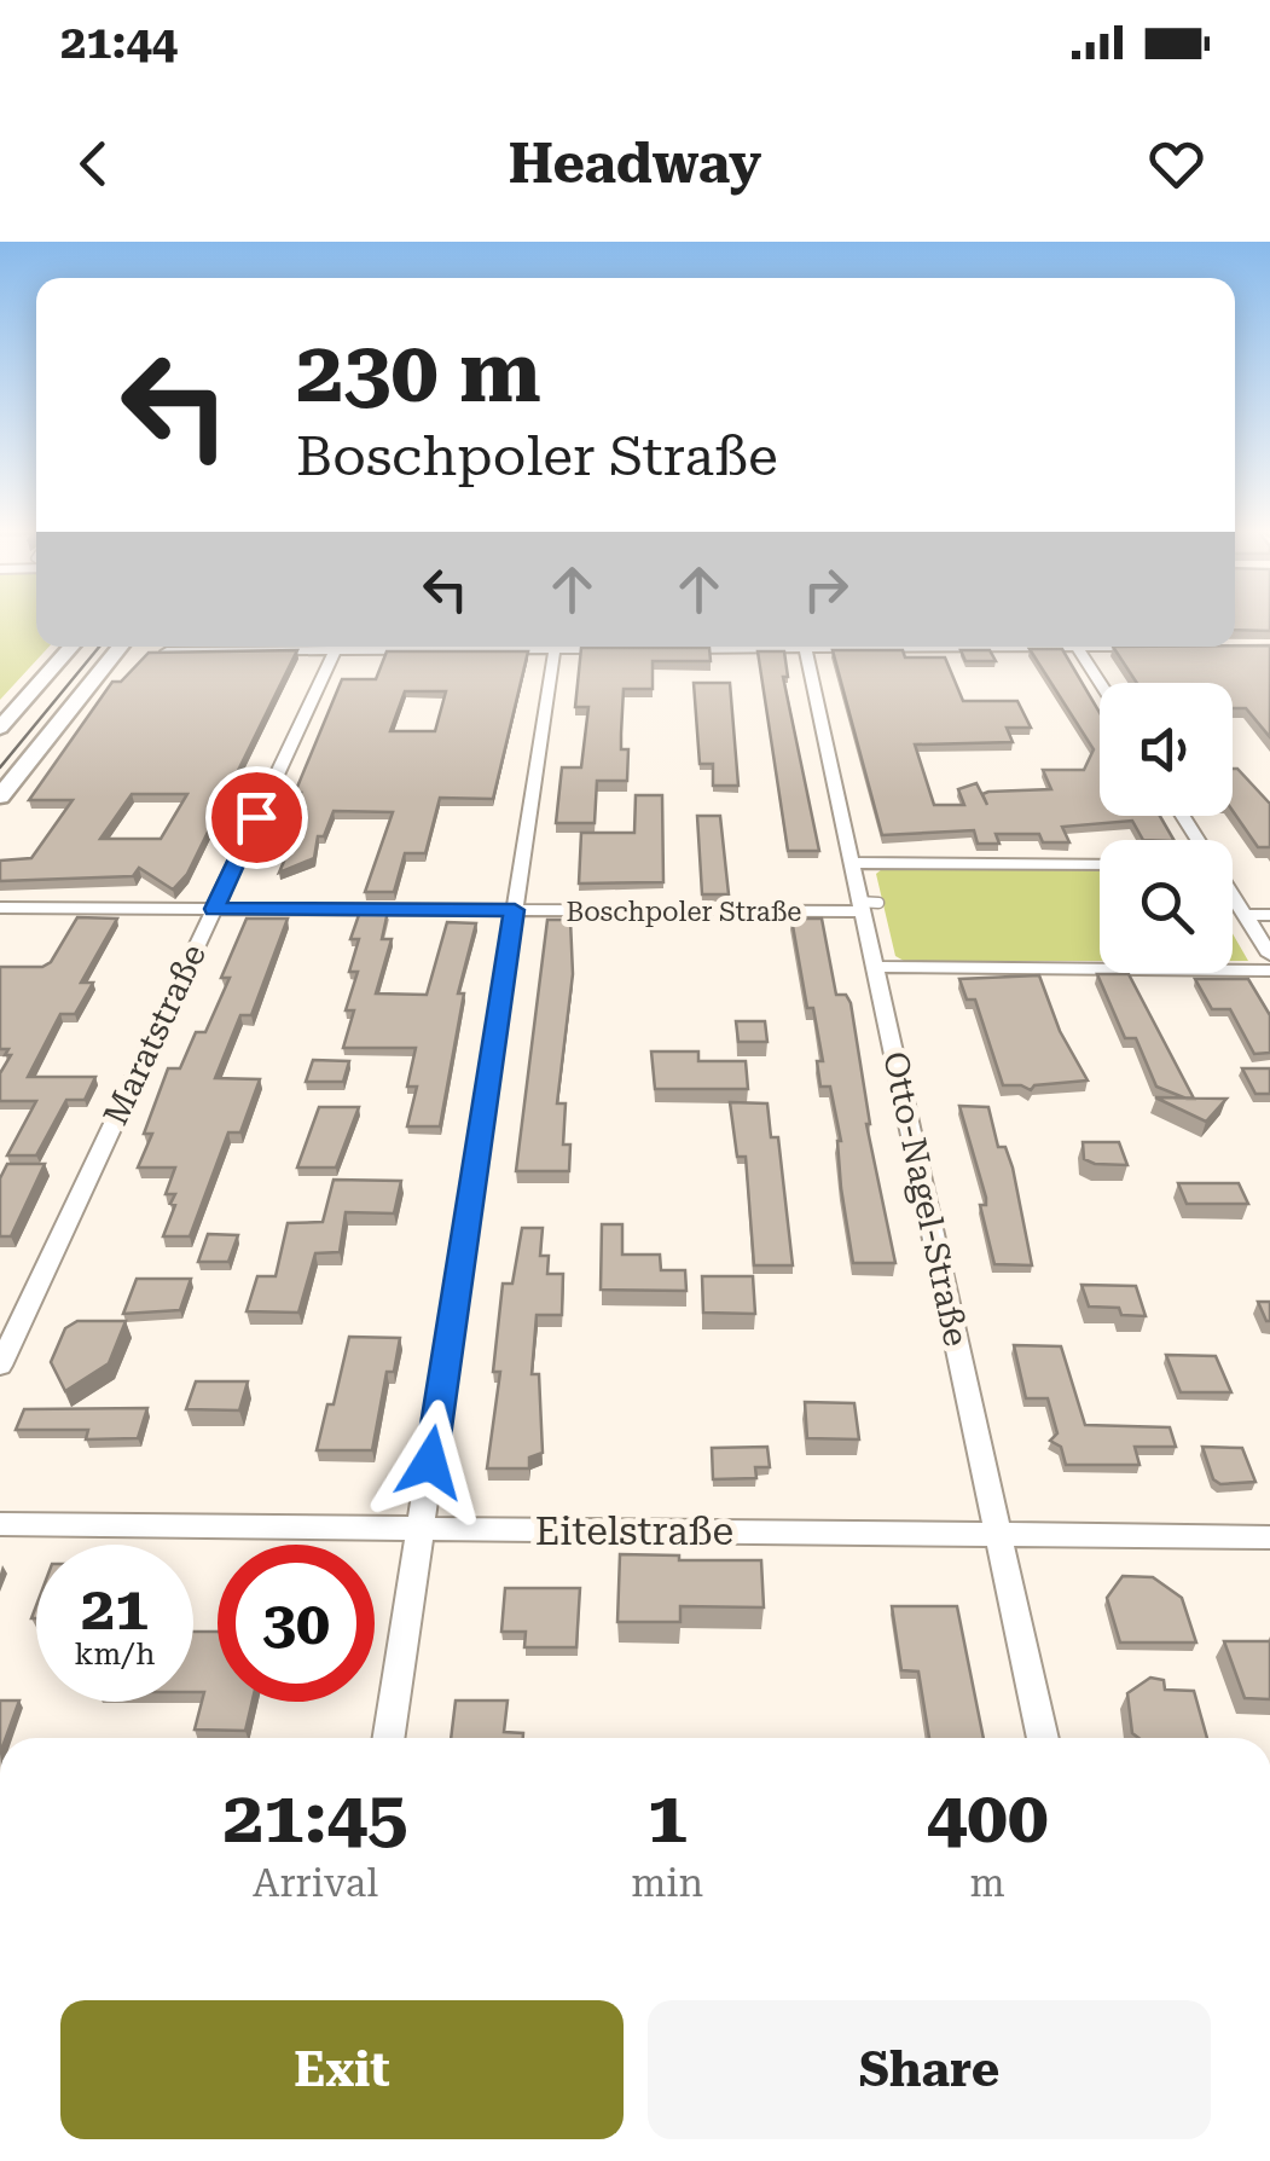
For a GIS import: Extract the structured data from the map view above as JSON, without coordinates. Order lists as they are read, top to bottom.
{
  "streets": {
    "street": [
      "Boschpoler Straße",
      "Maratstraße",
      "Otto-Nagel-Straße",
      "Eitelstraße"
    ]
  },
  "crossings": [
    ["Boschpoler Straße", "Maratstraße"],
    ["Boschpoler Straße", "Otto-Nagel-Straße"],
    ["Otto-Nagel-Straße", "Eitelstraße"]
  ],
  "page": {
    "status": "21:44",
    "header": "Headway",
    "turn": ["230 m", "Boschpoler Straße"],
    "speed": "21 km/h",
    "limit": "30",
    "eta": [
      "21:45",
      "Arrival",
      "1",
      "min",
      "400",
      "m"
    ],
    "buttons": ["Exit", "Share"]
  }
}
